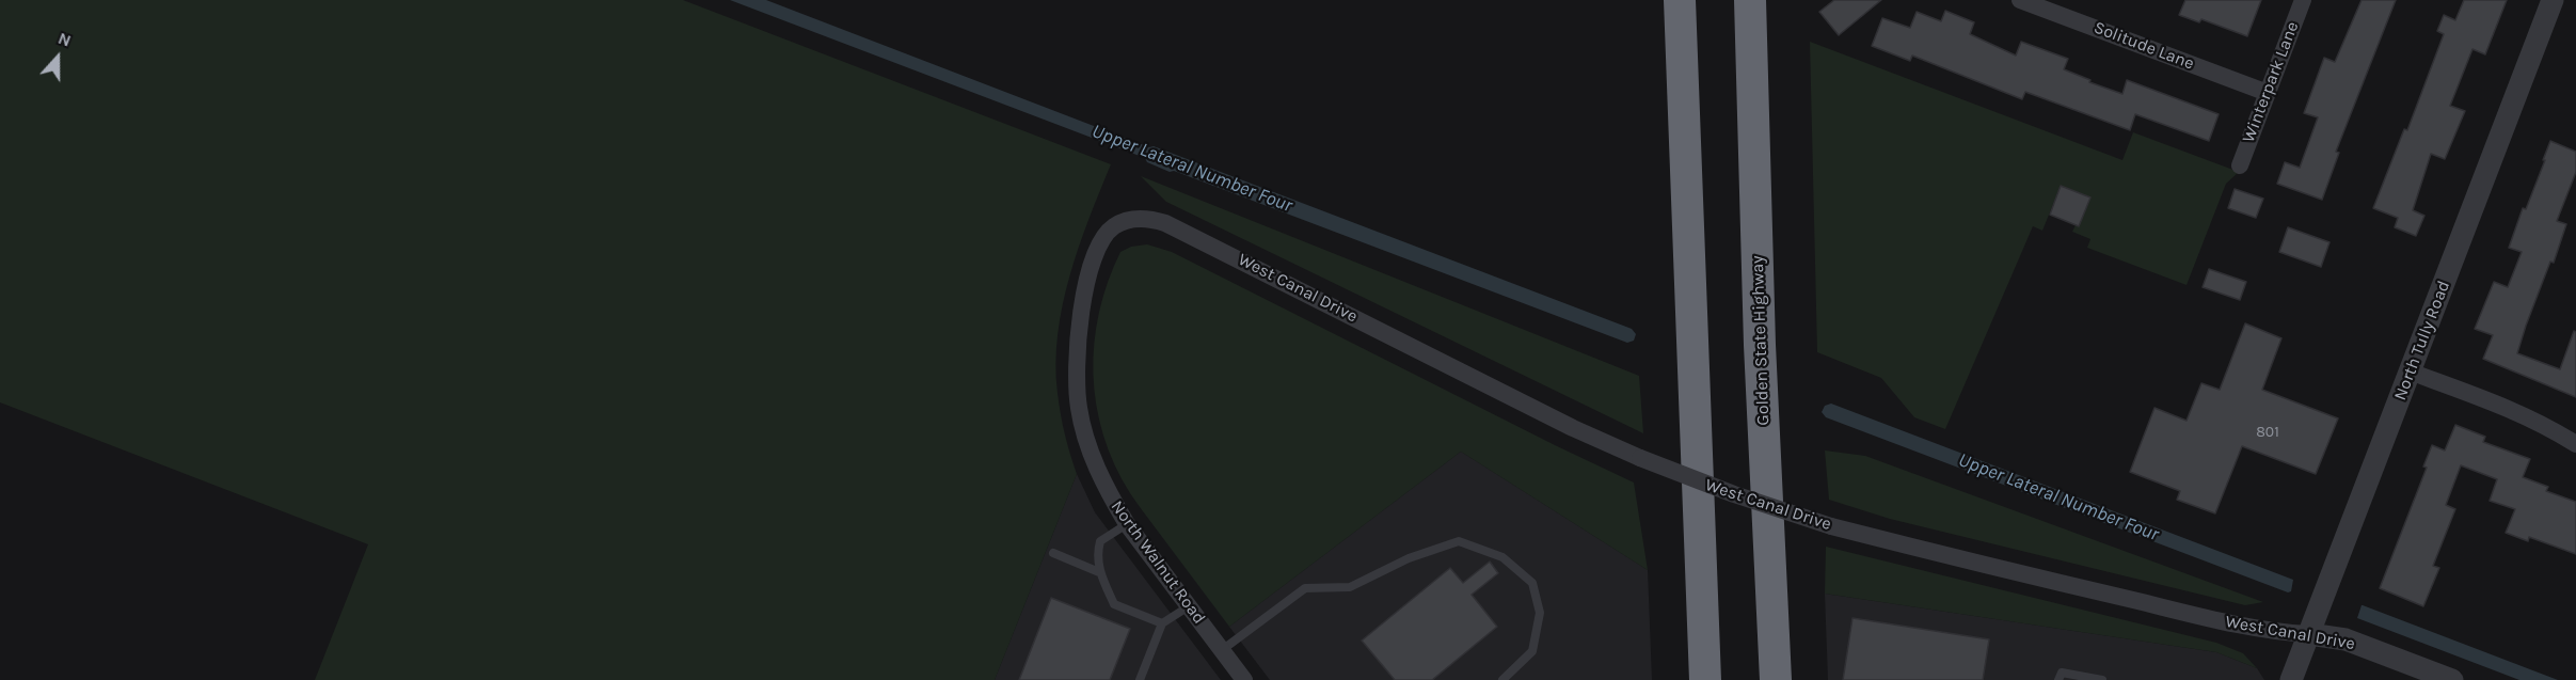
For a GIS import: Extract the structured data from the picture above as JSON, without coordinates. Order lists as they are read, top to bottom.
{
  "streets": {
    "highway": ["Golden State Highway"],
    "street": [
      "Solitude Lane",
      "Winterpark Lane",
      "West Canal Drive",
      "North Tully Road",
      "North Walnut Road"
    ]
  },
  "crossings": [
    ["Solitude Lane", "Winterpark Lane"],
    ["West Canal Drive", "North Tully Road"],
    ["West Canal Drive", "North Walnut Road"]
  ],
  "water": ["Upper Lateral Number Four"],
  "house_numbers": ["801"],
  "north": "top"
}
